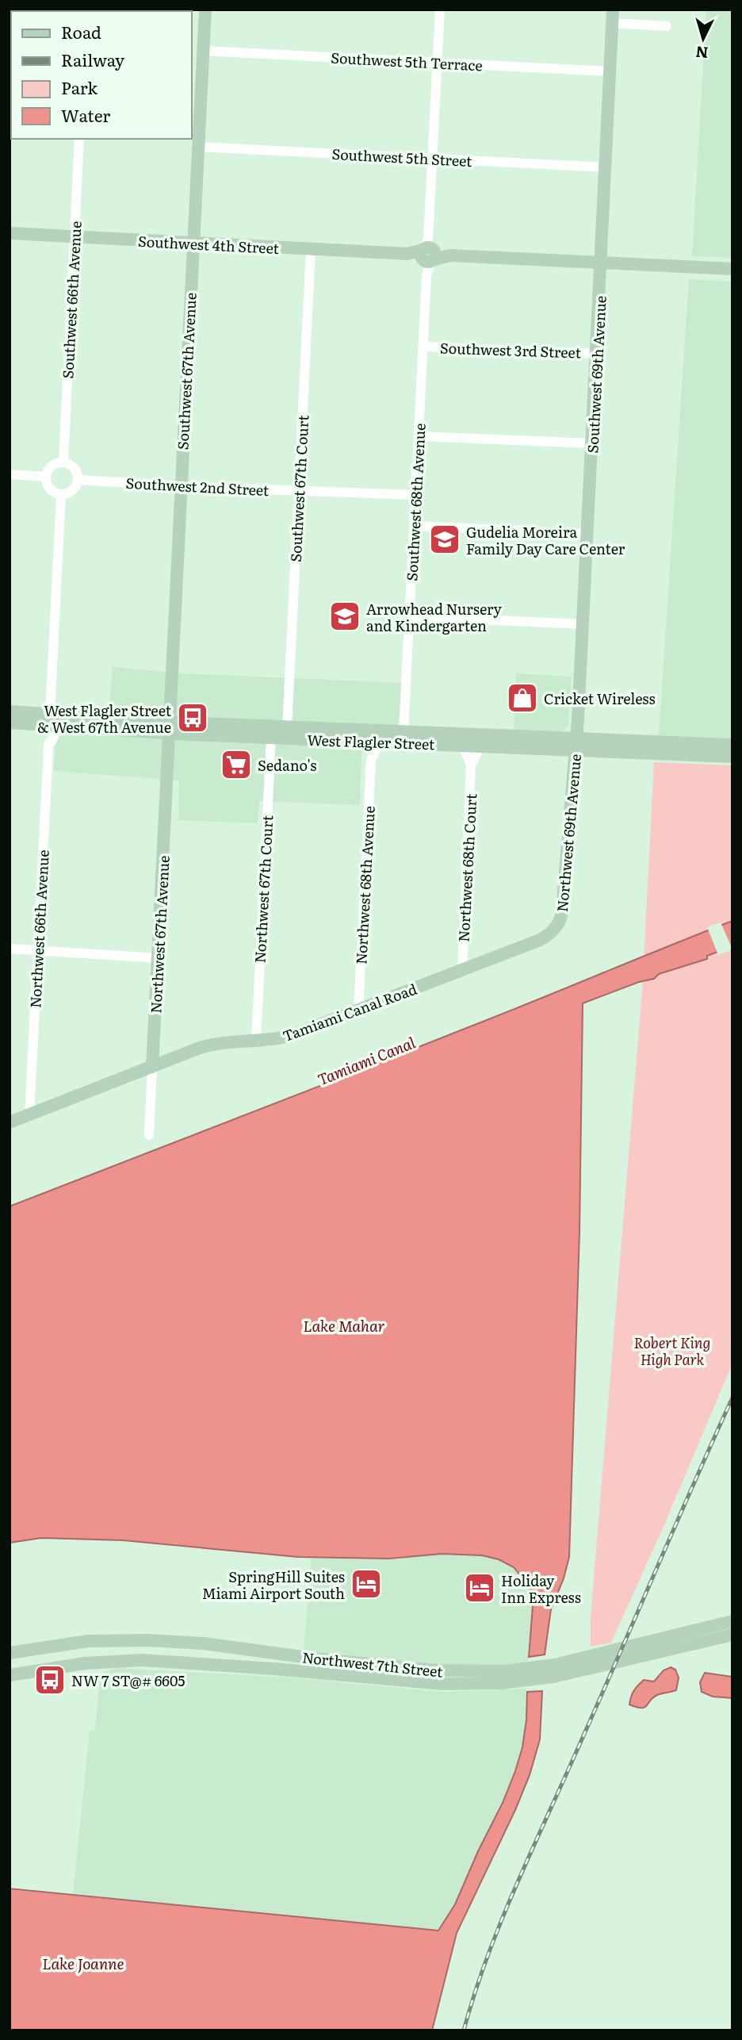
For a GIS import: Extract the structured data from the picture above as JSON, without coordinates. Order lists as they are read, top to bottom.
{
  "streets": {
    "main road": [
      "Southwest 4th Street",
      "Southwest 67th Avenue",
      "Southwest 69th Avenue",
      "West Flagler Street",
      "Northwest 69th Avenue",
      "Northwest 67th Avenue",
      "Tamiami Canal Road",
      "Northwest 7th Street"
    ],
    "street": [
      "Southwest 5th Terrace",
      "Southwest 5th Street",
      "Southwest 66th Avenue",
      "Southwest 3rd Street",
      "Southwest 2nd Street",
      "Southwest 67th Court",
      "Southwest 68th Avenue",
      "Northwest 68th Court",
      "Northwest 68th Avenue",
      "Northwest 67th Court",
      "Northwest 66th Avenue"
    ]
  },
  "crossings": [
    ["Southwest 5th Terrace", "Southwest 67th Avenue"],
    ["Southwest 5th Terrace", "Southwest 69th Avenue"],
    ["Southwest 5th Terrace", "Southwest 68th Avenue"],
    ["Southwest 5th Street", "Southwest 67th Avenue"],
    ["Southwest 5th Street", "Southwest 69th Avenue"],
    ["Southwest 5th Street", "Southwest 68th Avenue"],
    ["Southwest 4th Street", "Southwest 66th Avenue"],
    ["Southwest 4th Street", "Southwest 67th Avenue"],
    ["Southwest 4th Street", "Southwest 69th Avenue"],
    ["Southwest 4th Street", "Southwest 67th Court"],
    ["Southwest 4th Street", "Southwest 68th Avenue"],
    ["Southwest 66th Avenue", "Southwest 2nd Street"],
    ["Southwest 3rd Street", "Southwest 69th Avenue"],
    ["Southwest 3rd Street", "Southwest 68th Avenue"],
    ["Southwest 67th Avenue", "Southwest 2nd Street"],
    ["Southwest 67th Avenue", "West Flagler Street"],
    ["Southwest 67th Avenue", "Northwest 67th Avenue"],
    ["Southwest 69th Avenue", "West Flagler Street"],
    ["Southwest 69th Avenue", "Northwest 69th Avenue"],
    ["Southwest 2nd Street", "Southwest 67th Court"],
    ["Southwest 2nd Street", "Southwest 68th Avenue"],
    ["Southwest 67th Court", "West Flagler Street"],
    ["Southwest 68th Avenue", "West Flagler Street"],
    ["West Flagler Street", "Northwest 69th Avenue"],
    ["West Flagler Street", "Northwest 68th Court"],
    ["West Flagler Street", "Northwest 68th Avenue"],
    ["West Flagler Street", "Northwest 67th Court"],
    ["West Flagler Street", "Northwest 66th Avenue"],
    ["West Flagler Street", "Northwest 67th Avenue"],
    ["Northwest 69th Avenue", "Tamiami Canal Road"],
    ["Northwest 68th Court", "Tamiami Canal Road"],
    ["Northwest 68th Avenue", "Tamiami Canal Road"],
    ["Northwest 67th Court", "Tamiami Canal Road"],
    ["Northwest 66th Avenue", "Tamiami Canal Road"],
    ["Northwest 67th Avenue", "Tamiami Canal Road"]
  ],
  "water": ["Tamiami Canal", "Lake Mahar", "Lake Joanne"],
  "parks": ["Robert King High Park"],
  "places": {
    "school or university": ["Gudelia Moreira Family Day Care Center", "Arrowhead Nursery and Kindergarten"],
    "shop": ["Cricket Wireless"],
    "bus stop": ["West Flagler Street & West 67th Avenue", "NW 7 ST@# 6605"],
    "supermarket": ["Sedano's"],
    "hotel": ["SpringHill Suites Miami Airport South", "Holiday Inn Express"]
  },
  "legend": [
    "Road",
    "Railway",
    "Park",
    "Water"
  ],
  "north": "bottom"
}
